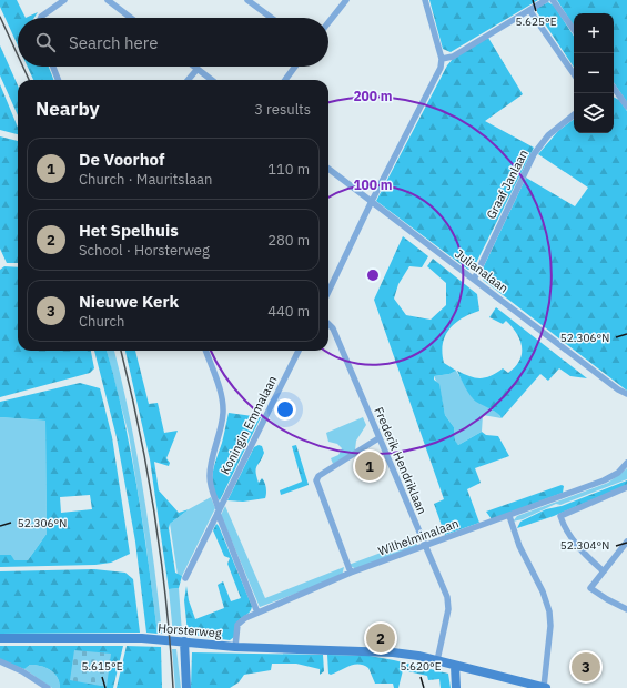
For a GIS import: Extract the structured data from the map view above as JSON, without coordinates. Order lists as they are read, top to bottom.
{
  "streets": {
    "main road": ["Horsterweg"],
    "street": [
      "Graaf Janlaan",
      "Julianalaan",
      "Koningin Emmalaan",
      "Frederik Hendriklaan",
      "Wilhelminalaan"
    ]
  },
  "crossings": [
    ["Graaf Janlaan", "Julianalaan"],
    ["Frederik Hendriklaan", "Wilhelminalaan"],
    ["Frederik Hendriklaan", "Horsterweg"],
    ["Wilhelminalaan", "Horsterweg"]
  ],
  "page": {
    "map_buttons": ["+", "−"],
    "search": "Search here",
    "heading": ["Nearby", "3 results"],
    "list": [
      {
        "mark": "1",
        "name": "De Voorhof",
        "note": "Church · Mauritslaan",
        "value": "110 m"
      },
      {
        "mark": "2",
        "name": "Het Spelhuis",
        "note": "School · Horsterweg",
        "value": "280 m"
      },
      {
        "mark": "3",
        "name": "Nieuwe Kerk",
        "note": "Church",
        "value": "440 m"
      }
    ],
    "pins": ["1", "2", "3"]
  },
  "coordinates": [
    "5.625°E",
    "52.306°N",
    "52.304°N",
    "5.615°E",
    "5.620°E"
  ],
  "rings": ["200 m", "100 m"]
}
